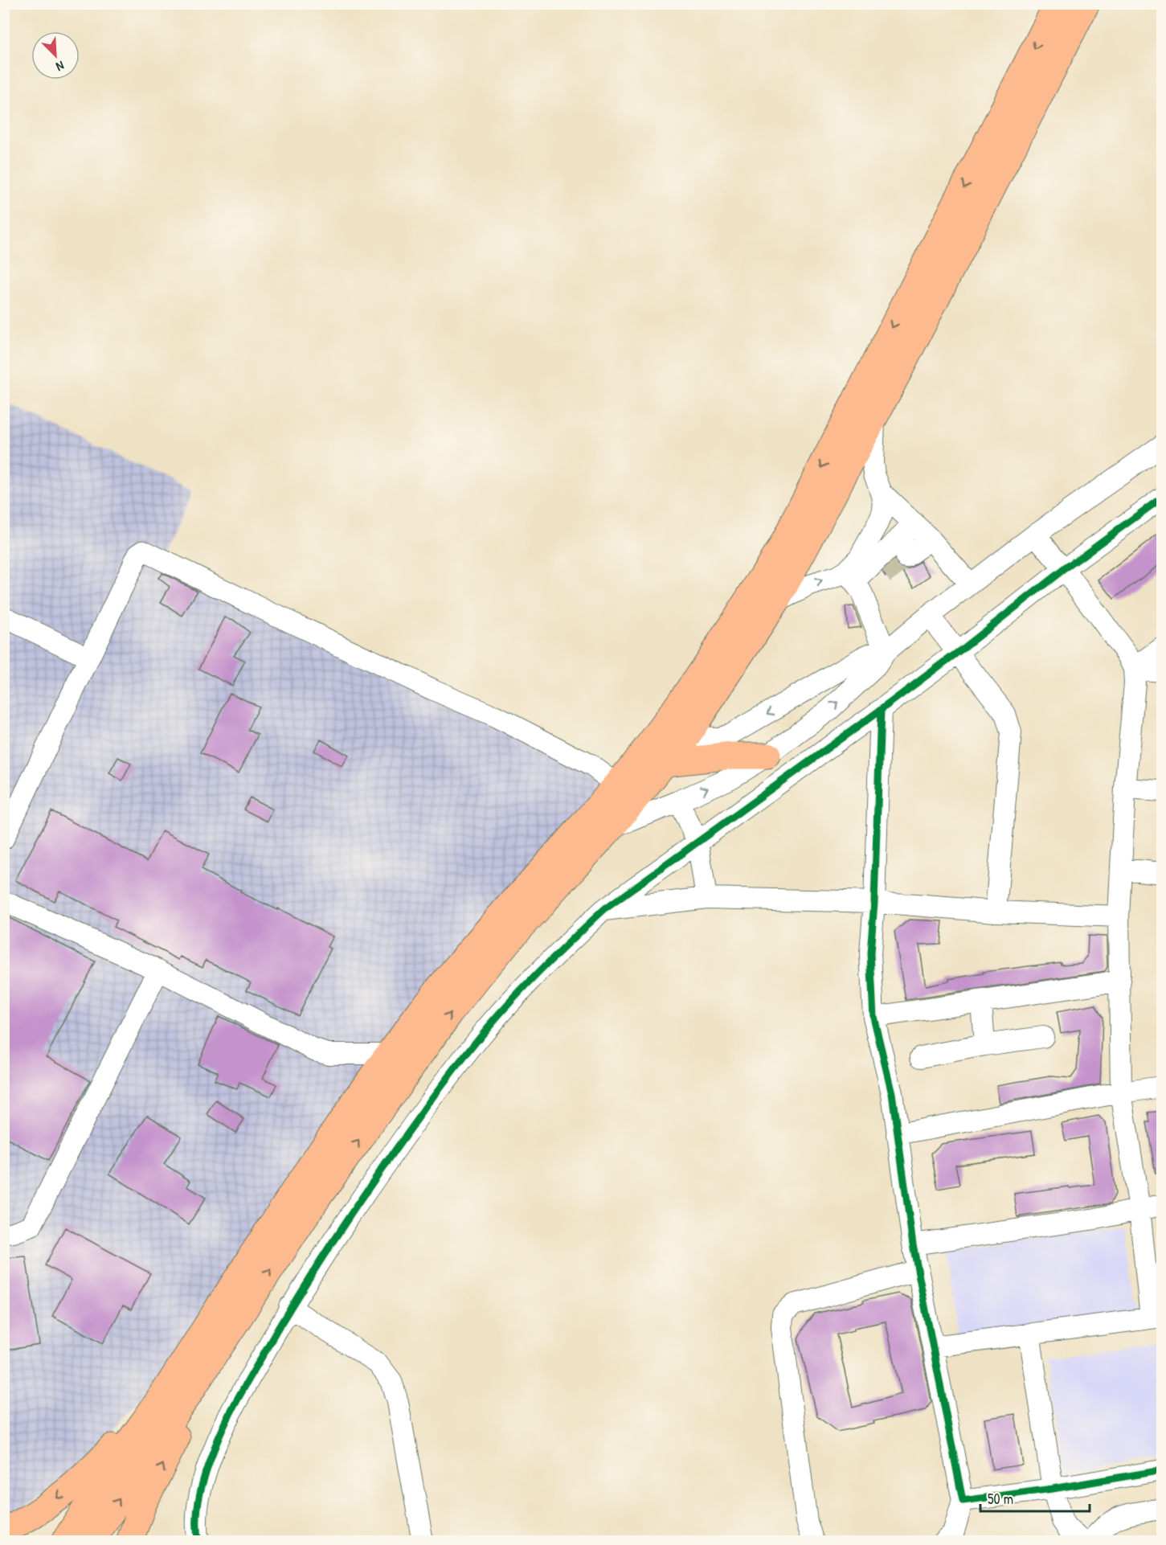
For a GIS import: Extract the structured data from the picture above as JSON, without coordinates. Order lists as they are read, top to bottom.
{
  "scale_bar": "50 m",
  "north": "bottom right"
}
